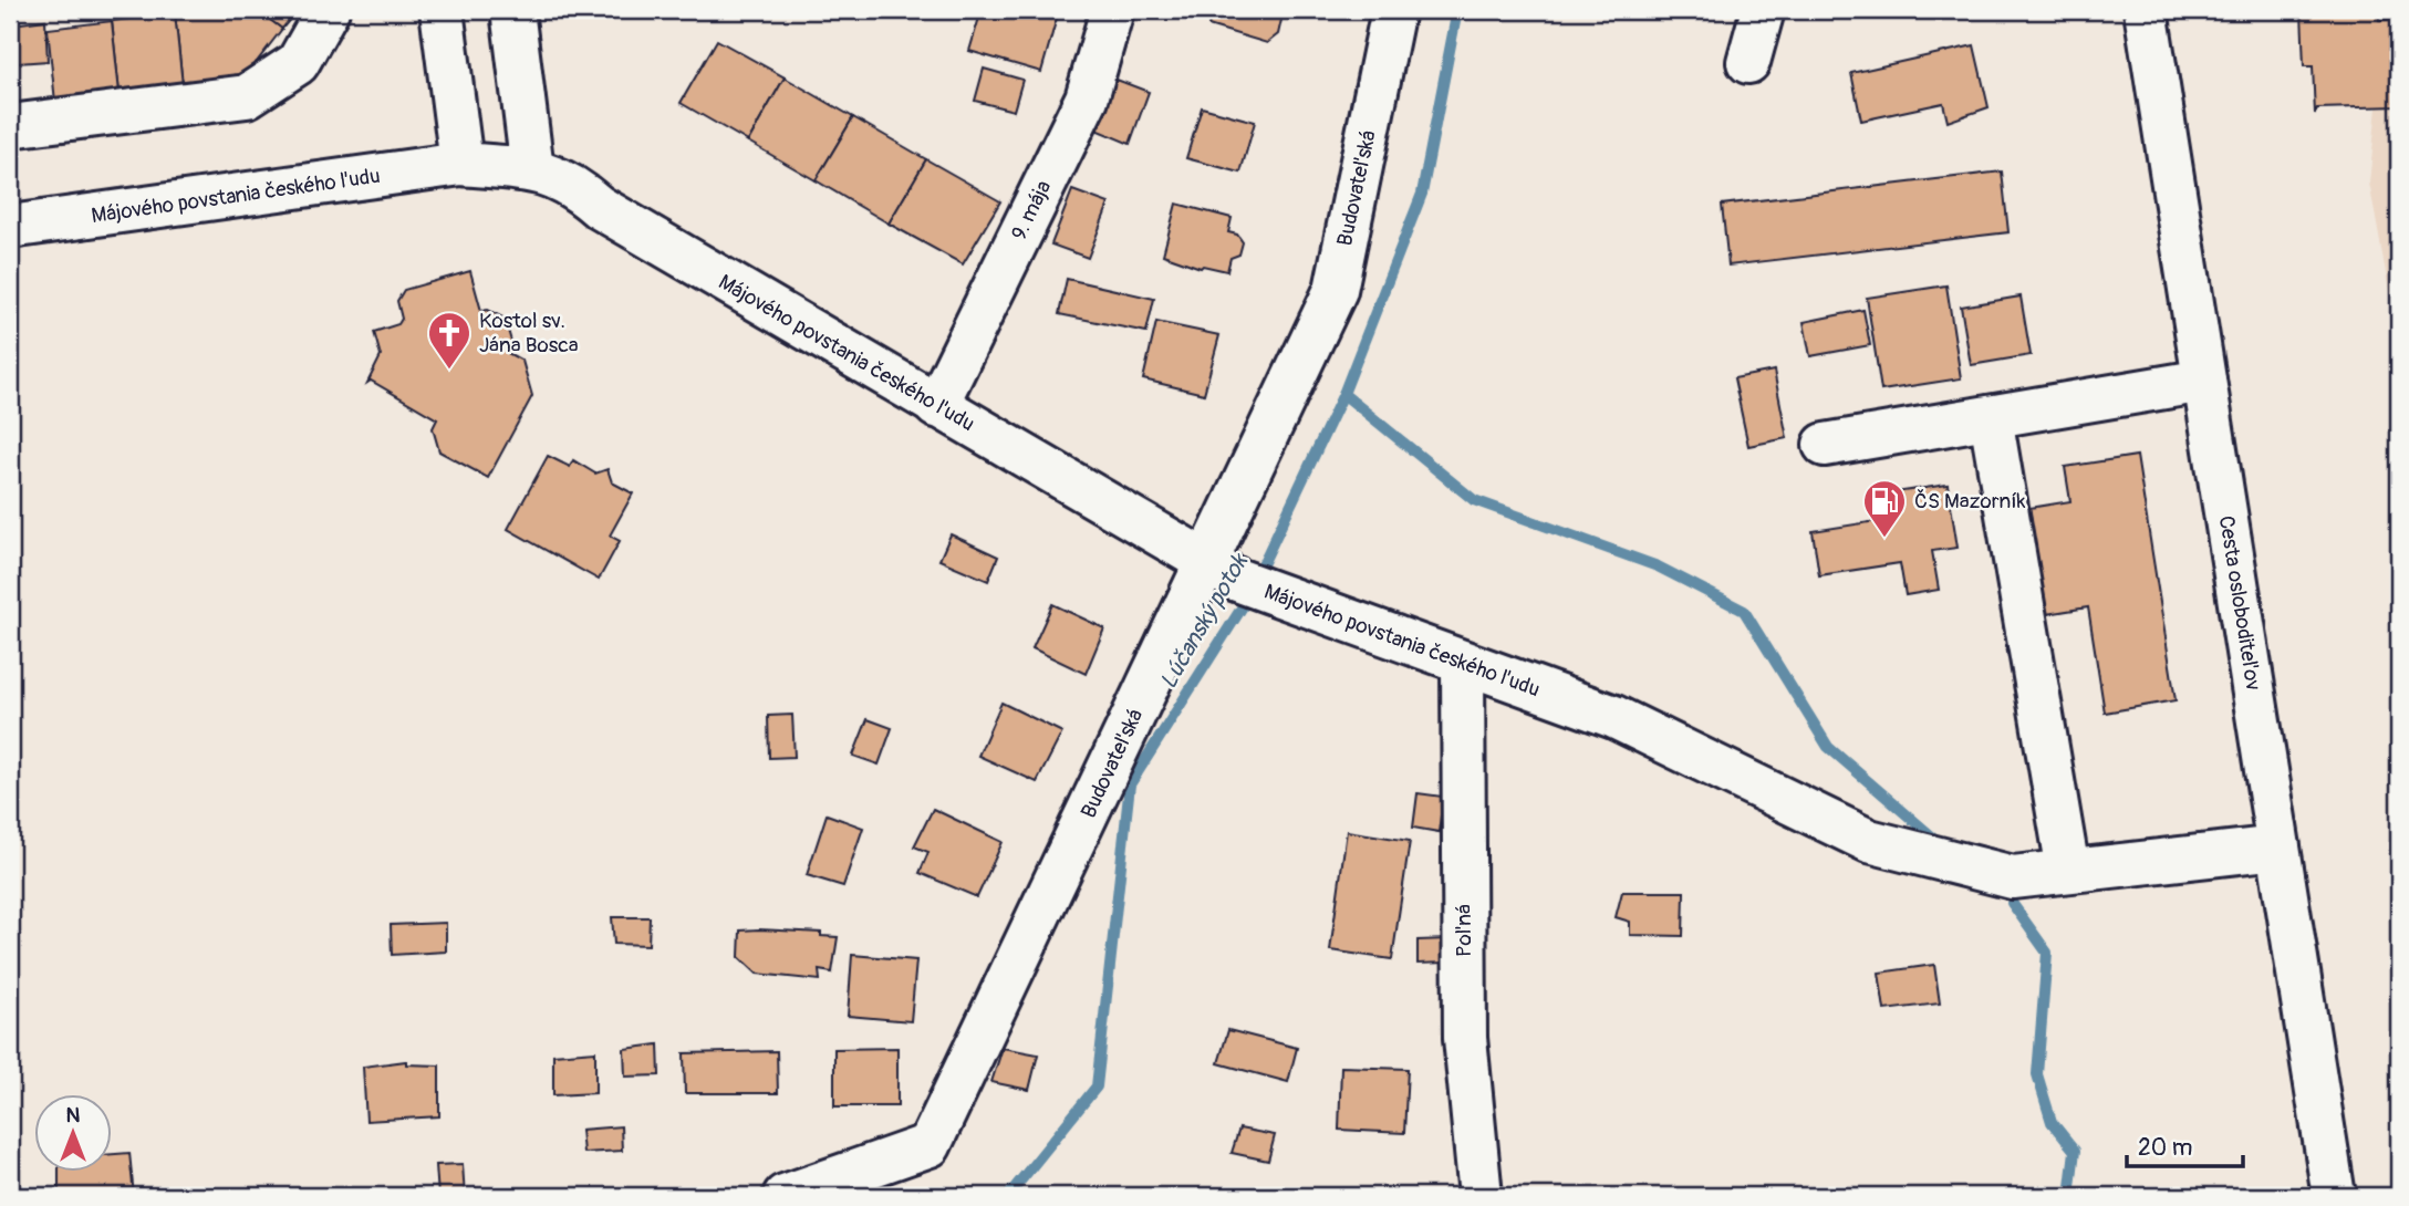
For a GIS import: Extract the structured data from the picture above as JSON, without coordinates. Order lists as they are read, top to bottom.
{
  "streets": {
    "street": [
      "Budovateľská",
      "Májového povstania českého ľudu",
      "9. mája",
      "Cesta osloboditeľov",
      "Poľná"
    ]
  },
  "crossings": [
    ["Budovateľská", "Májového povstania českého ľudu"],
    ["Májového povstania českého ľudu", "9. mája"],
    ["Májového povstania českého ľudu", "Cesta osloboditeľov"],
    ["Májového povstania českého ľudu", "Poľná"]
  ],
  "water": ["Lúčanský potok"],
  "places": {
    "church": ["Kostol sv. Jána Bosca"],
    "fuel station": ["ČS Mazorník"]
  },
  "scale_bar": "20 m",
  "north": "top"
}
